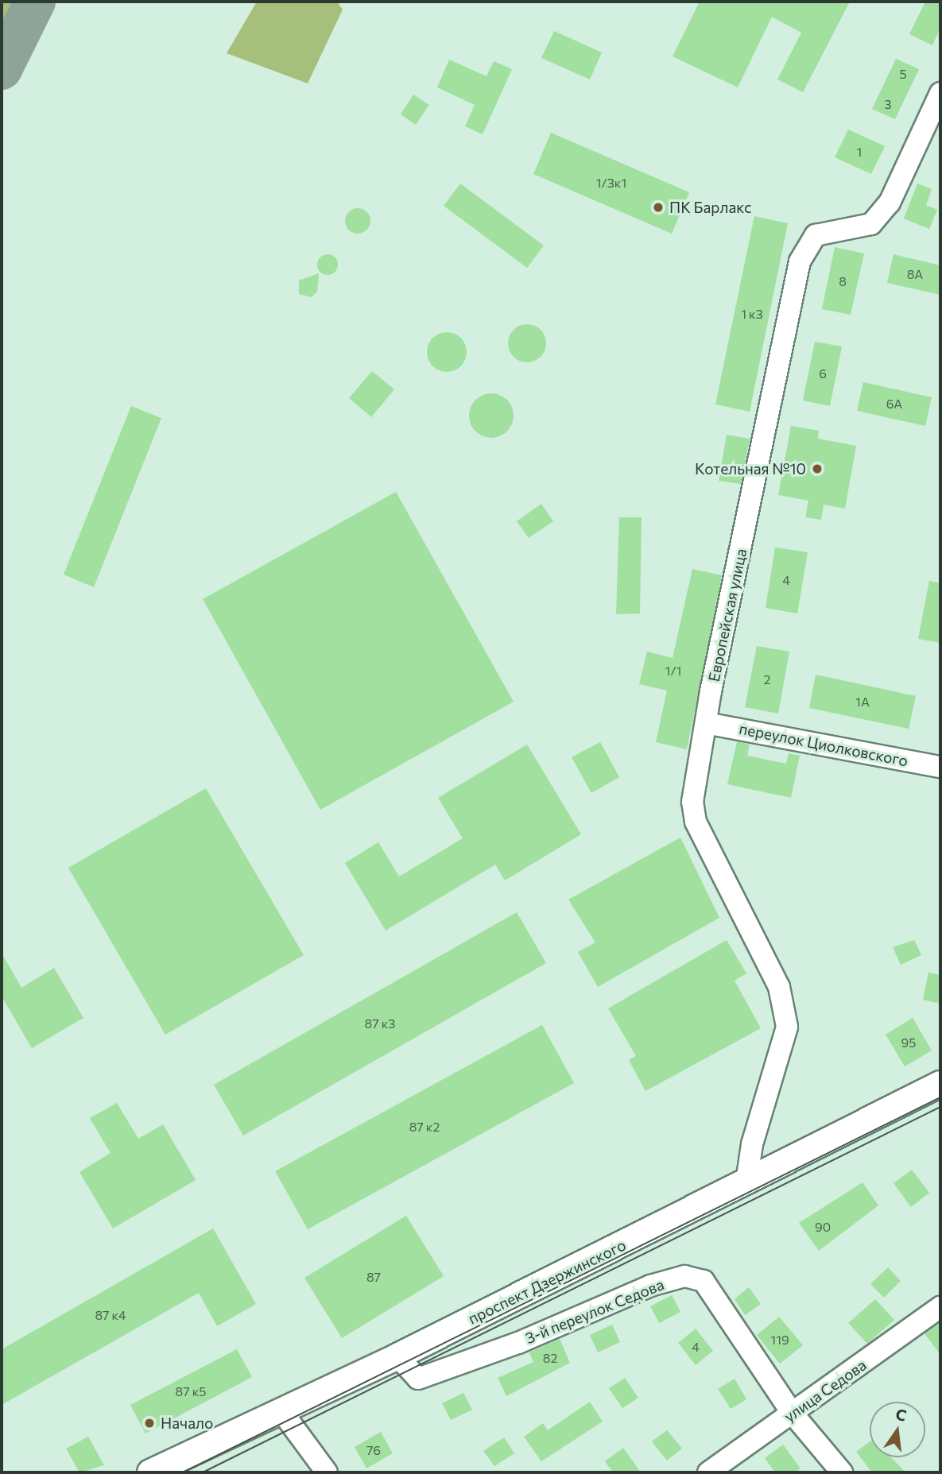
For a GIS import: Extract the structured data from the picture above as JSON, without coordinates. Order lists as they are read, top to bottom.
{
  "streets": {
    "main road": ["проспект Дзержинского"],
    "street": [
      "Европейская улица",
      "переулок Циолковского",
      "3-й переулок Седова",
      "улица Седова"
    ]
  },
  "crossings": [
    ["Европейская улица", "переулок Циолковского"],
    ["Европейская улица", "проспект Дзержинского"],
    ["проспект Дзержинского", "3-й переулок Седова"],
    ["3-й переулок Седова", "улица Седова"]
  ],
  "places": ["ПК Барлакс", "Котельная №10", "Начало"],
  "house_numbers": [
    "5",
    "3",
    "1",
    "1/3к1",
    "8А",
    "8",
    "1 к3",
    "6",
    "6А",
    "4",
    "1/1",
    "2",
    "1А",
    "87 к3",
    "95",
    "87 к2",
    "90",
    "87",
    "87 к4",
    "119",
    "4",
    "82",
    "87 к5",
    "76"
  ],
  "north": "top"
}
